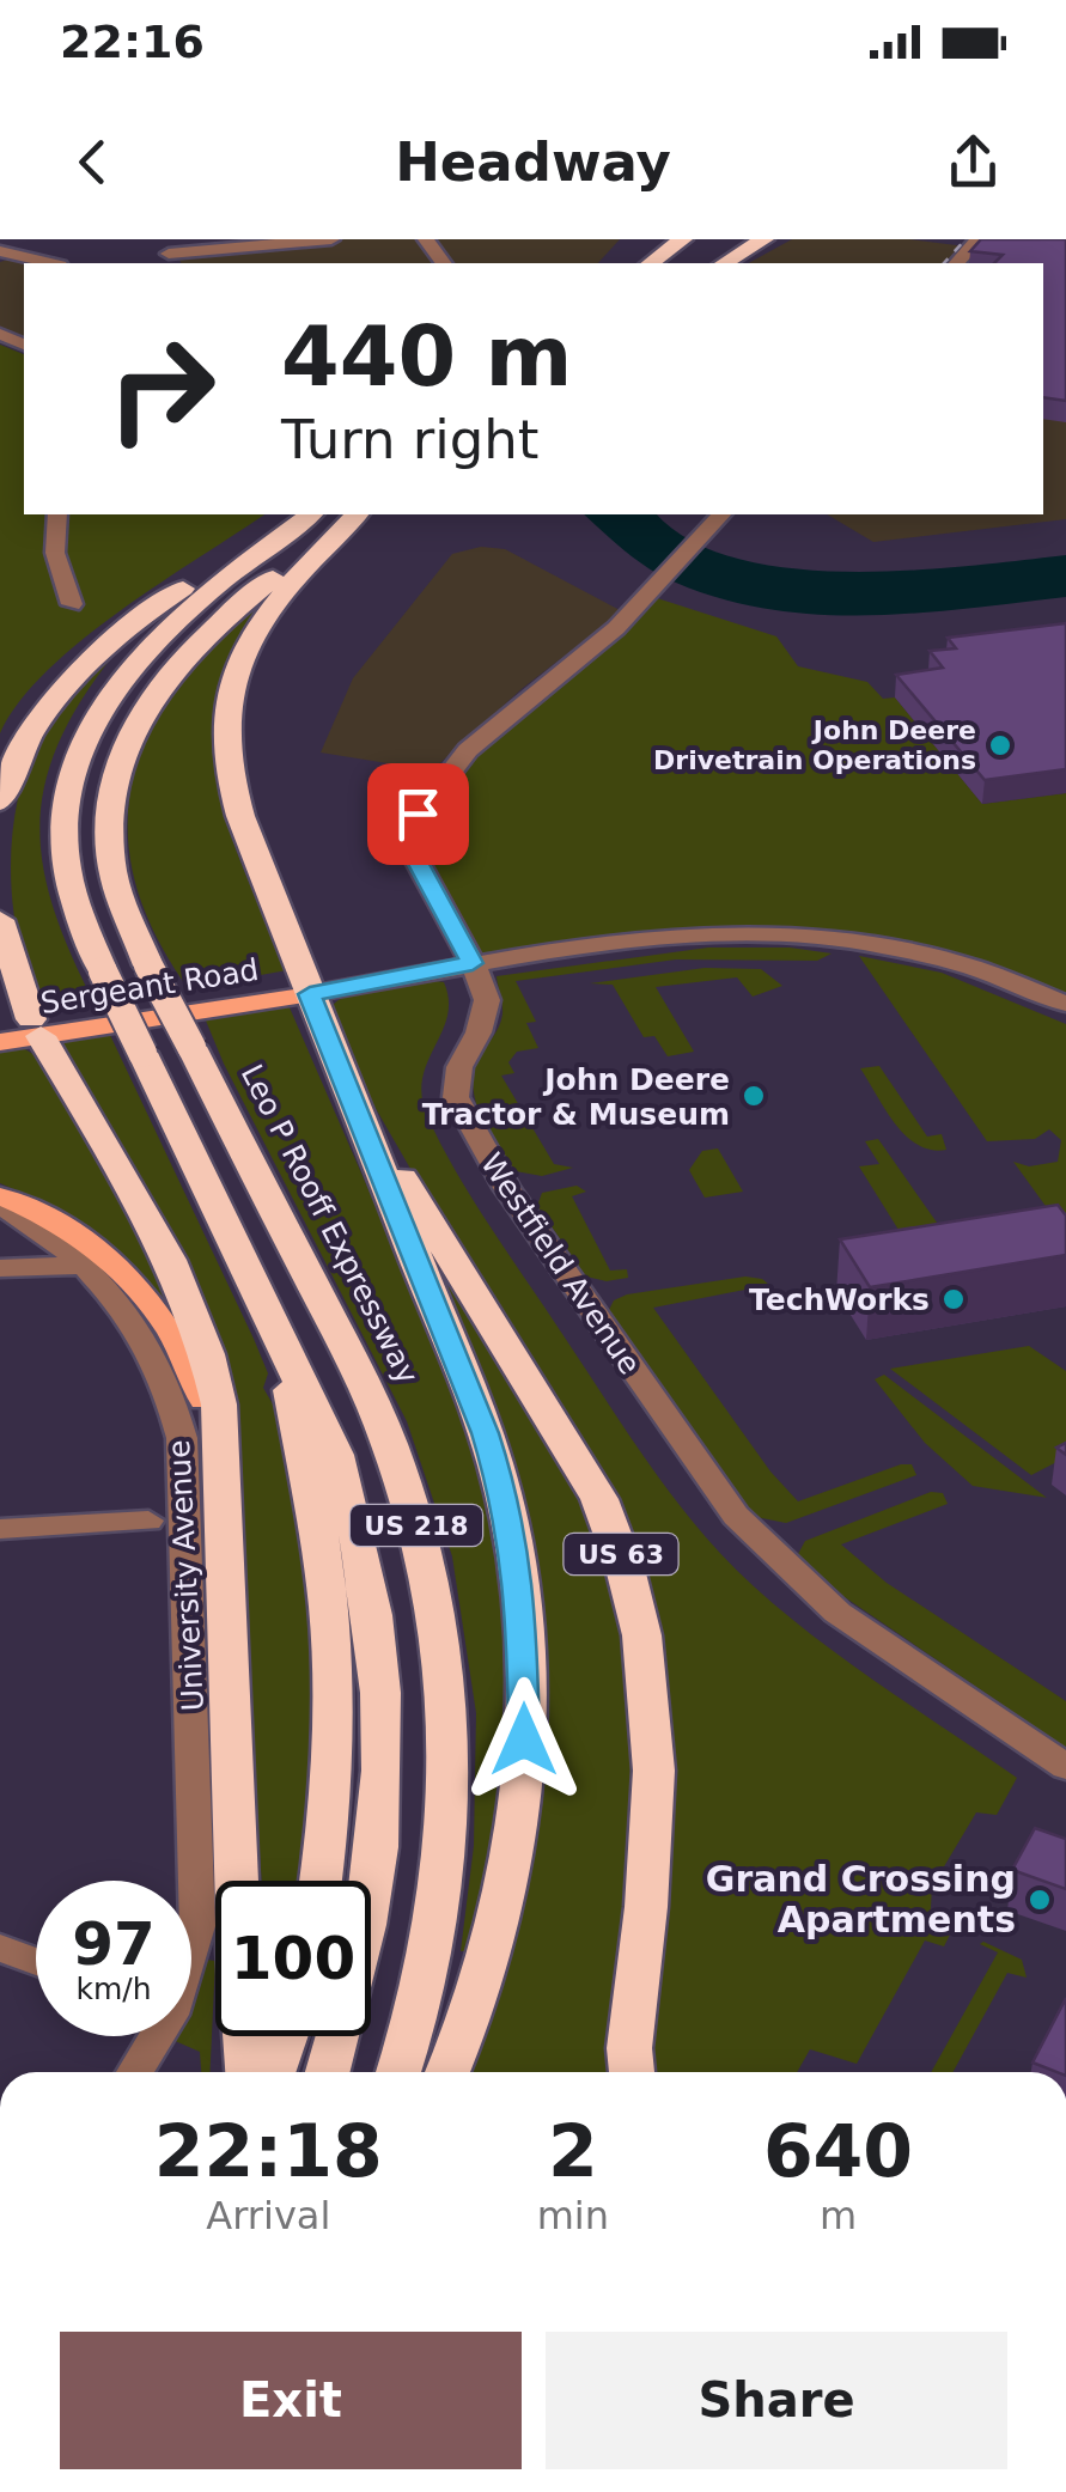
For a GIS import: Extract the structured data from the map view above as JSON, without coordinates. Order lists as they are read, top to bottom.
{
  "streets": {
    "highway": ["Leo P Rooff Expressway", "US 218", "US 63"],
    "main road": ["Sergeant Road"],
    "street": ["Westfield Avenue", "University Avenue"]
  },
  "crossings": [
    ["Sergeant Road", "US 63"]
  ],
  "places": [
    "John Deere Drivetrain Operations",
    "John Deere Tractor & Museum",
    "TechWorks",
    "Grand Crossing Apartments"
  ],
  "page": {
    "status": "22:16",
    "header": "Headway",
    "turn": ["440 m", "Turn right"],
    "speed": "97 km/h",
    "limit": "100",
    "eta": [
      "22:18",
      "Arrival",
      "2",
      "min",
      "640",
      "m"
    ],
    "buttons": ["Exit", "Share"]
  }
}
